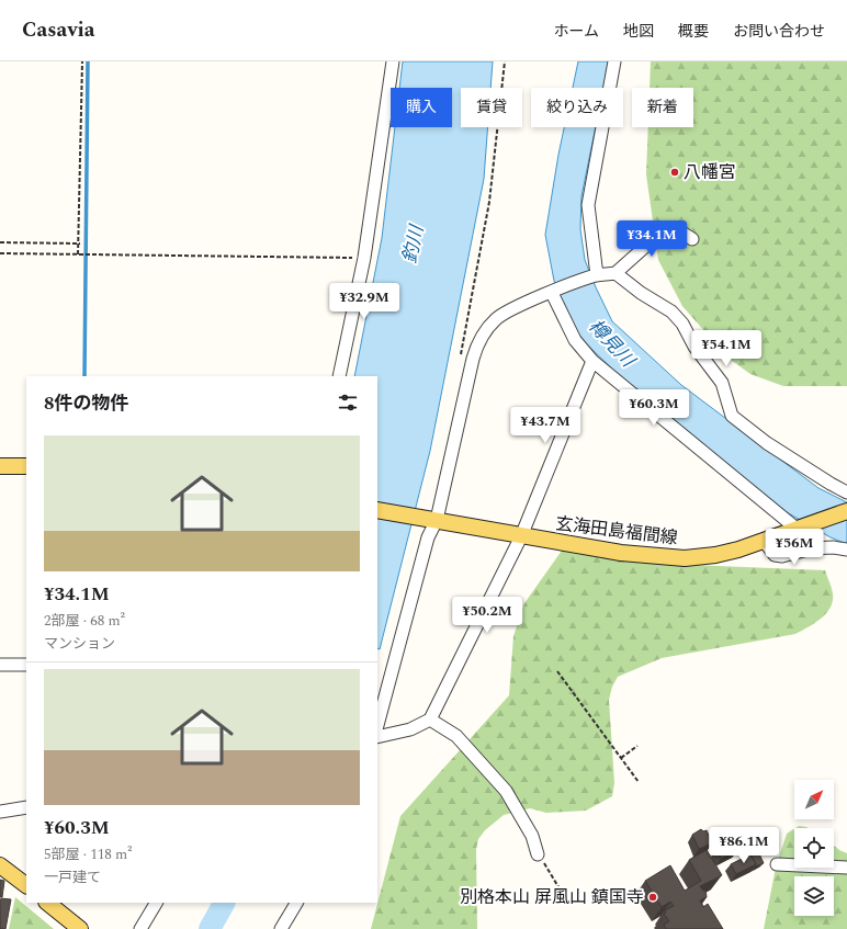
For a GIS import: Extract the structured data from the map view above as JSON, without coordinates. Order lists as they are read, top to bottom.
{
  "streets": {
    "main road": ["玄海田島福間線"]
  },
  "water": ["釣川", "樽見川"],
  "places": ["八幡宮", "別格本山 屏風山 鎮国寺"],
  "north": "top right",
  "page": {
    "header": "Casavia",
    "nav": [
      "ホーム",
      "地図",
      "概要",
      "お問い合わせ"
    ],
    "chip": [
      "購入",
      "賃貸",
      "絞り込み",
      "新着"
    ],
    "price": [
      "¥34.1M",
      "¥32.9M",
      "¥54.1M",
      "¥60.3M",
      "¥43.7M",
      "¥56M",
      "¥50.2M",
      "¥86.1M"
    ],
    "heading": "8件の物件",
    "list": [
      {
        "name": "¥34.1M",
        "note": "2部屋 · 68 m² · マンション"
      },
      {
        "name": "¥60.3M",
        "note": "5部屋 · 118 m² · 一戸建て"
      }
    ]
  }
}
